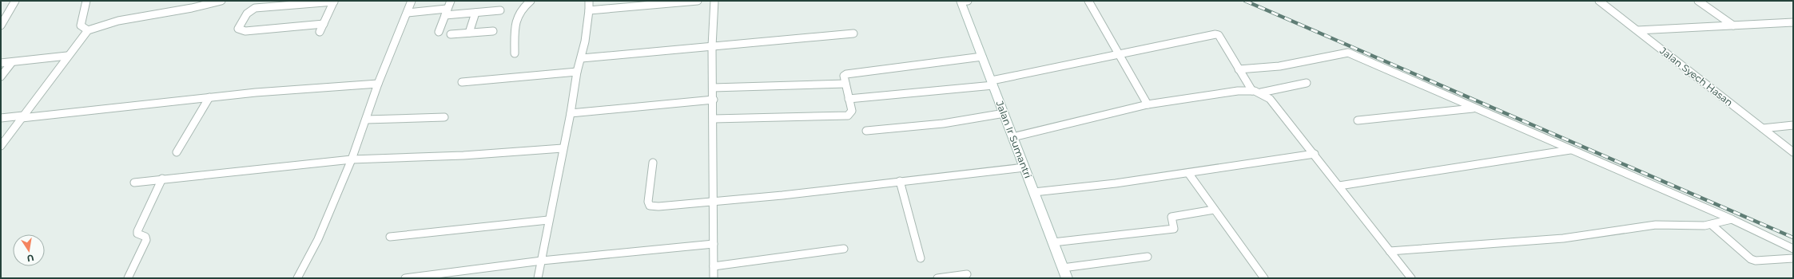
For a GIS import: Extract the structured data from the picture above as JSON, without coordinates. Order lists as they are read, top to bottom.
{
  "streets": {
    "main road": ["Jalan Ir Sumantri"],
    "street": ["Jalan Syech Hasan"]
  },
  "north": "bottom"
}
